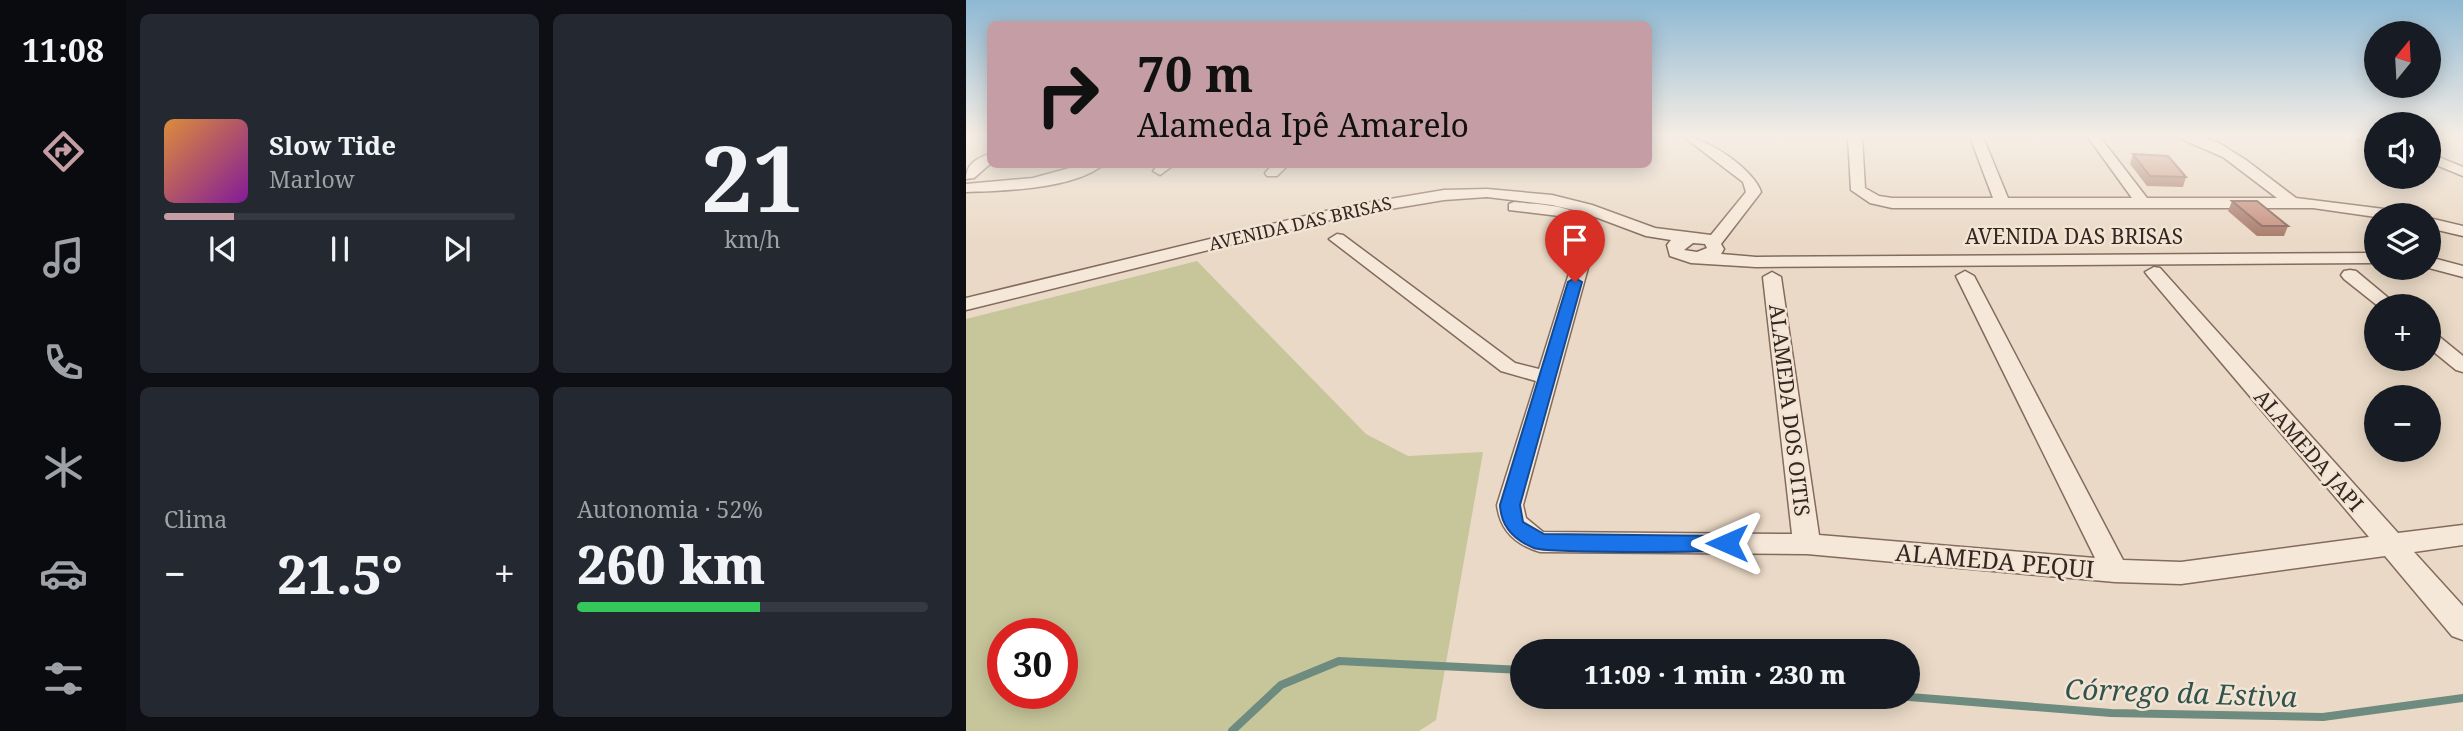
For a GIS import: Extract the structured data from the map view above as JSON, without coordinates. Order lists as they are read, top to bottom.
{
  "streets": {
    "street": [
      "AVENIDA DAS BRISAS",
      "ALAMEDA DOS OITIS",
      "ALAMEDA JAPI",
      "ALAMEDA PEQUI"
    ]
  },
  "crossings": [
    ["AVENIDA DAS BRISAS", "ALAMEDA DOS OITIS"],
    ["ALAMEDA DOS OITIS", "ALAMEDA PEQUI"],
    ["ALAMEDA JAPI", "ALAMEDA PEQUI"]
  ],
  "water": ["Córrego da Estiva"],
  "north": "top",
  "page": {
    "tabs": "11:08",
    "tile": [
      ["21", "km/h"],
      "Clima",
      ["Autonomia · 52%", "260 km"]
    ],
    "map_buttons": ["+", "−"],
    "turn": ["70 m", "Alameda Ipê Amarelo"],
    "song": ["Slow Tide", "Marlow"],
    "heat": ["−", "21.5°", "+"],
    "limit": "30",
    "trip": "11:09 · 1 min · 230 m"
  }
}
